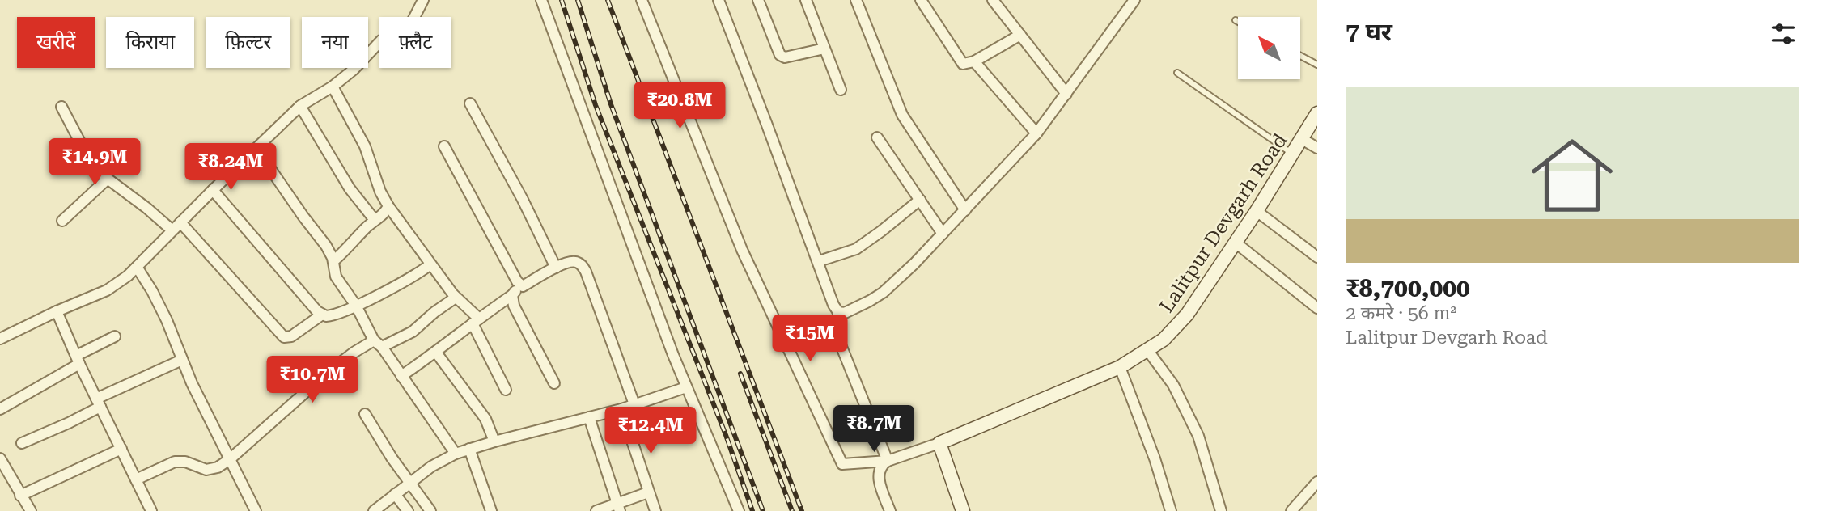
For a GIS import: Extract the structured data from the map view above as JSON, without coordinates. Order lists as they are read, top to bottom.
{
  "streets": {
    "main road": ["Lalitpur Devgarh Road"]
  },
  "north": "top left",
  "page": {
    "heading": "7 घर",
    "chip": [
      "खरीदें",
      "किराया",
      "फ़िल्टर",
      "नया",
      "फ़्लैट"
    ],
    "list": [
      {
        "name": "₹8,700,000",
        "note": "2 कमरे · 56 m² · Lalitpur Devgarh Road"
      }
    ],
    "price": [
      "₹20.8M",
      "₹14.9M",
      "₹8.24M",
      "₹15M",
      "₹10.7M",
      "₹8.7M",
      "₹12.4M"
    ]
  }
}
